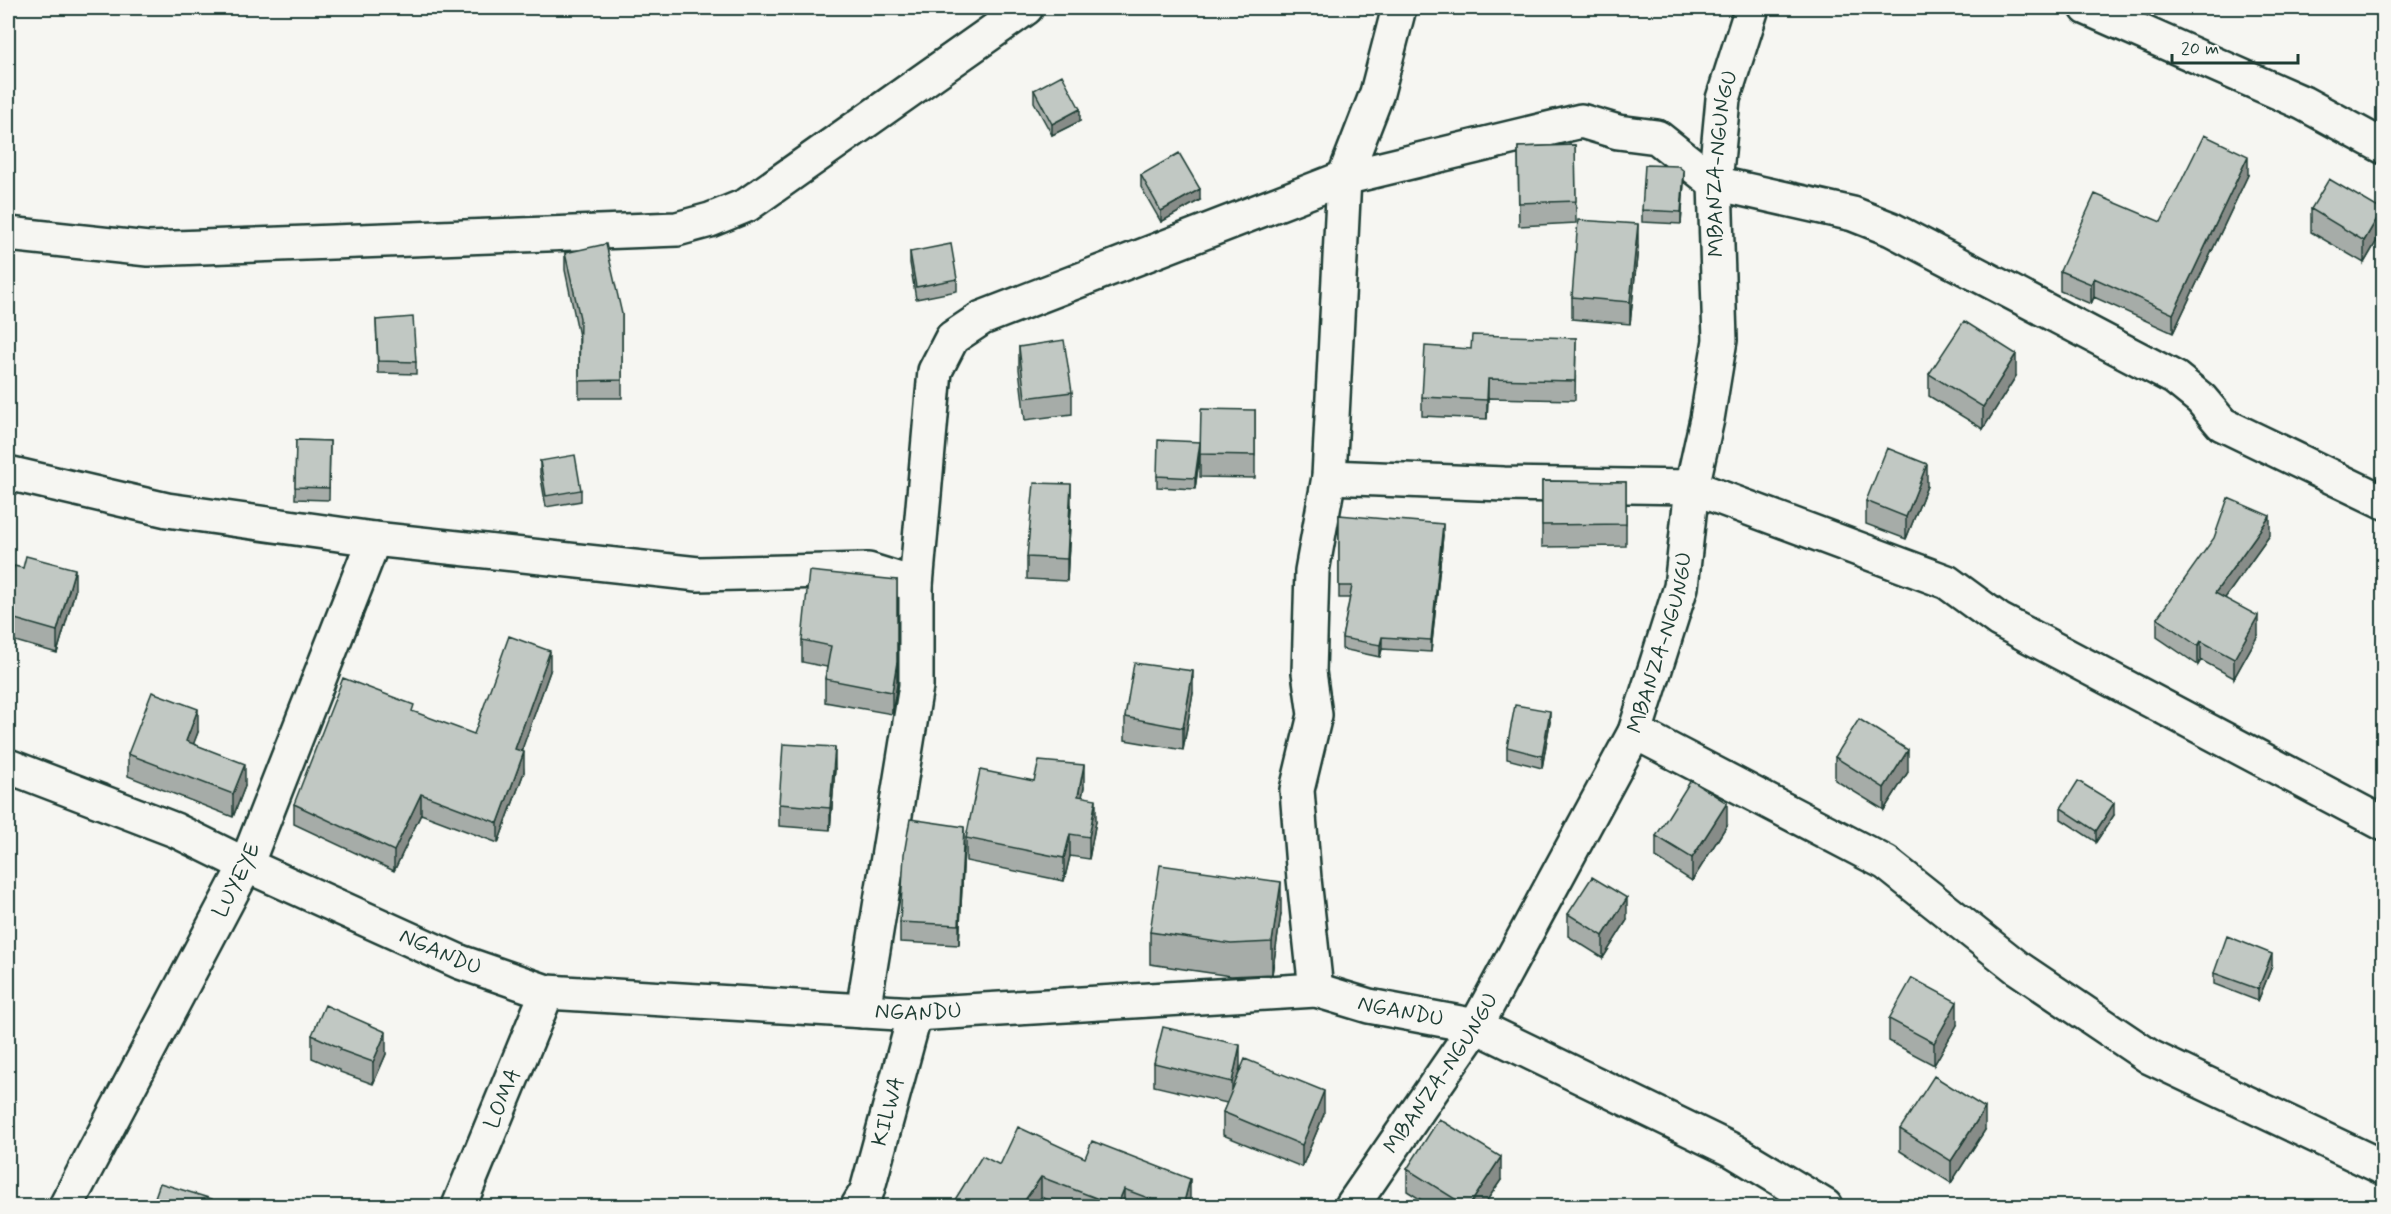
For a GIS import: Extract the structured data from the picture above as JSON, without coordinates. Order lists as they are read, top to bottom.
{
  "streets": {
    "street": [
      "MBANZA-NGUNGU",
      "LUYEYE",
      "NGANDU",
      "LOMA",
      "KILWA"
    ]
  },
  "crossings": [
    ["MBANZA-NGUNGU", "NGANDU"],
    ["LUYEYE", "NGANDU"],
    ["NGANDU", "LOMA"],
    ["NGANDU", "KILWA"]
  ],
  "scale_bar": "20 m"
}
